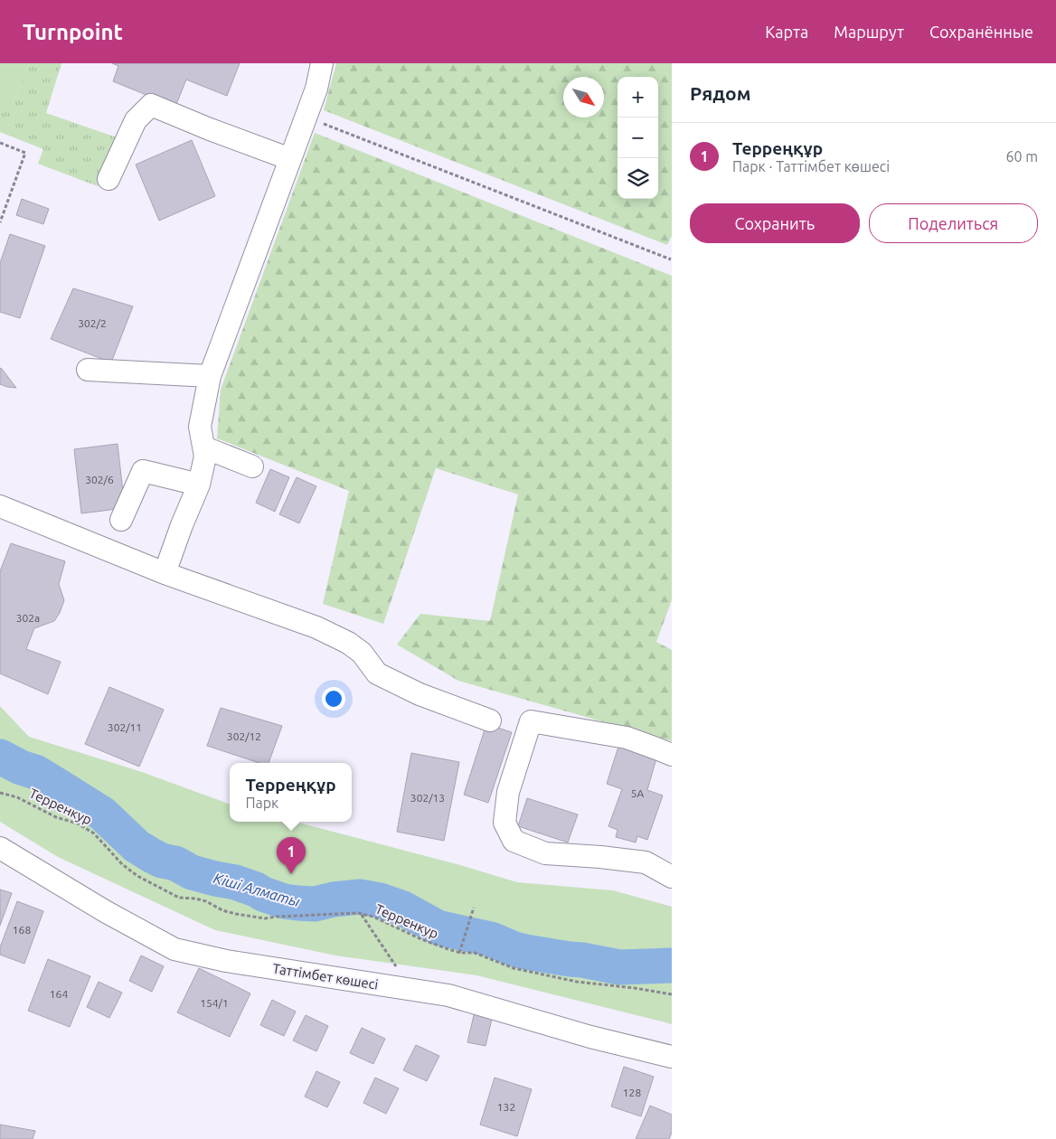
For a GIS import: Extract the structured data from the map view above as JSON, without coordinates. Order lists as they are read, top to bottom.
{
  "streets": {
    "street": ["Таттімбет көшесі"],
    "path": ["Терренкур"]
  },
  "water": ["Кіші Алматы"],
  "house_numbers": [
    "302/2",
    "302/6",
    "302а",
    "302/11",
    "302/12",
    "5А",
    "302/13",
    "168",
    "164",
    "154/1",
    "128",
    "132"
  ],
  "north": "bottom right",
  "page": {
    "header": "Turnpoint",
    "nav": ["Карта", "Маршрут", "Сохранённые"],
    "heading": "Рядом",
    "map_buttons": ["+", "−"],
    "list": [
      {
        "mark": "1",
        "name": "Терреңқұр",
        "note": "Парк · Таттімбет көшесі",
        "value": "60 m"
      }
    ],
    "buttons": ["Сохранить", "Поделиться"],
    "popup": ["Терреңқұр", "Парк"],
    "pins": "1"
  }
}
